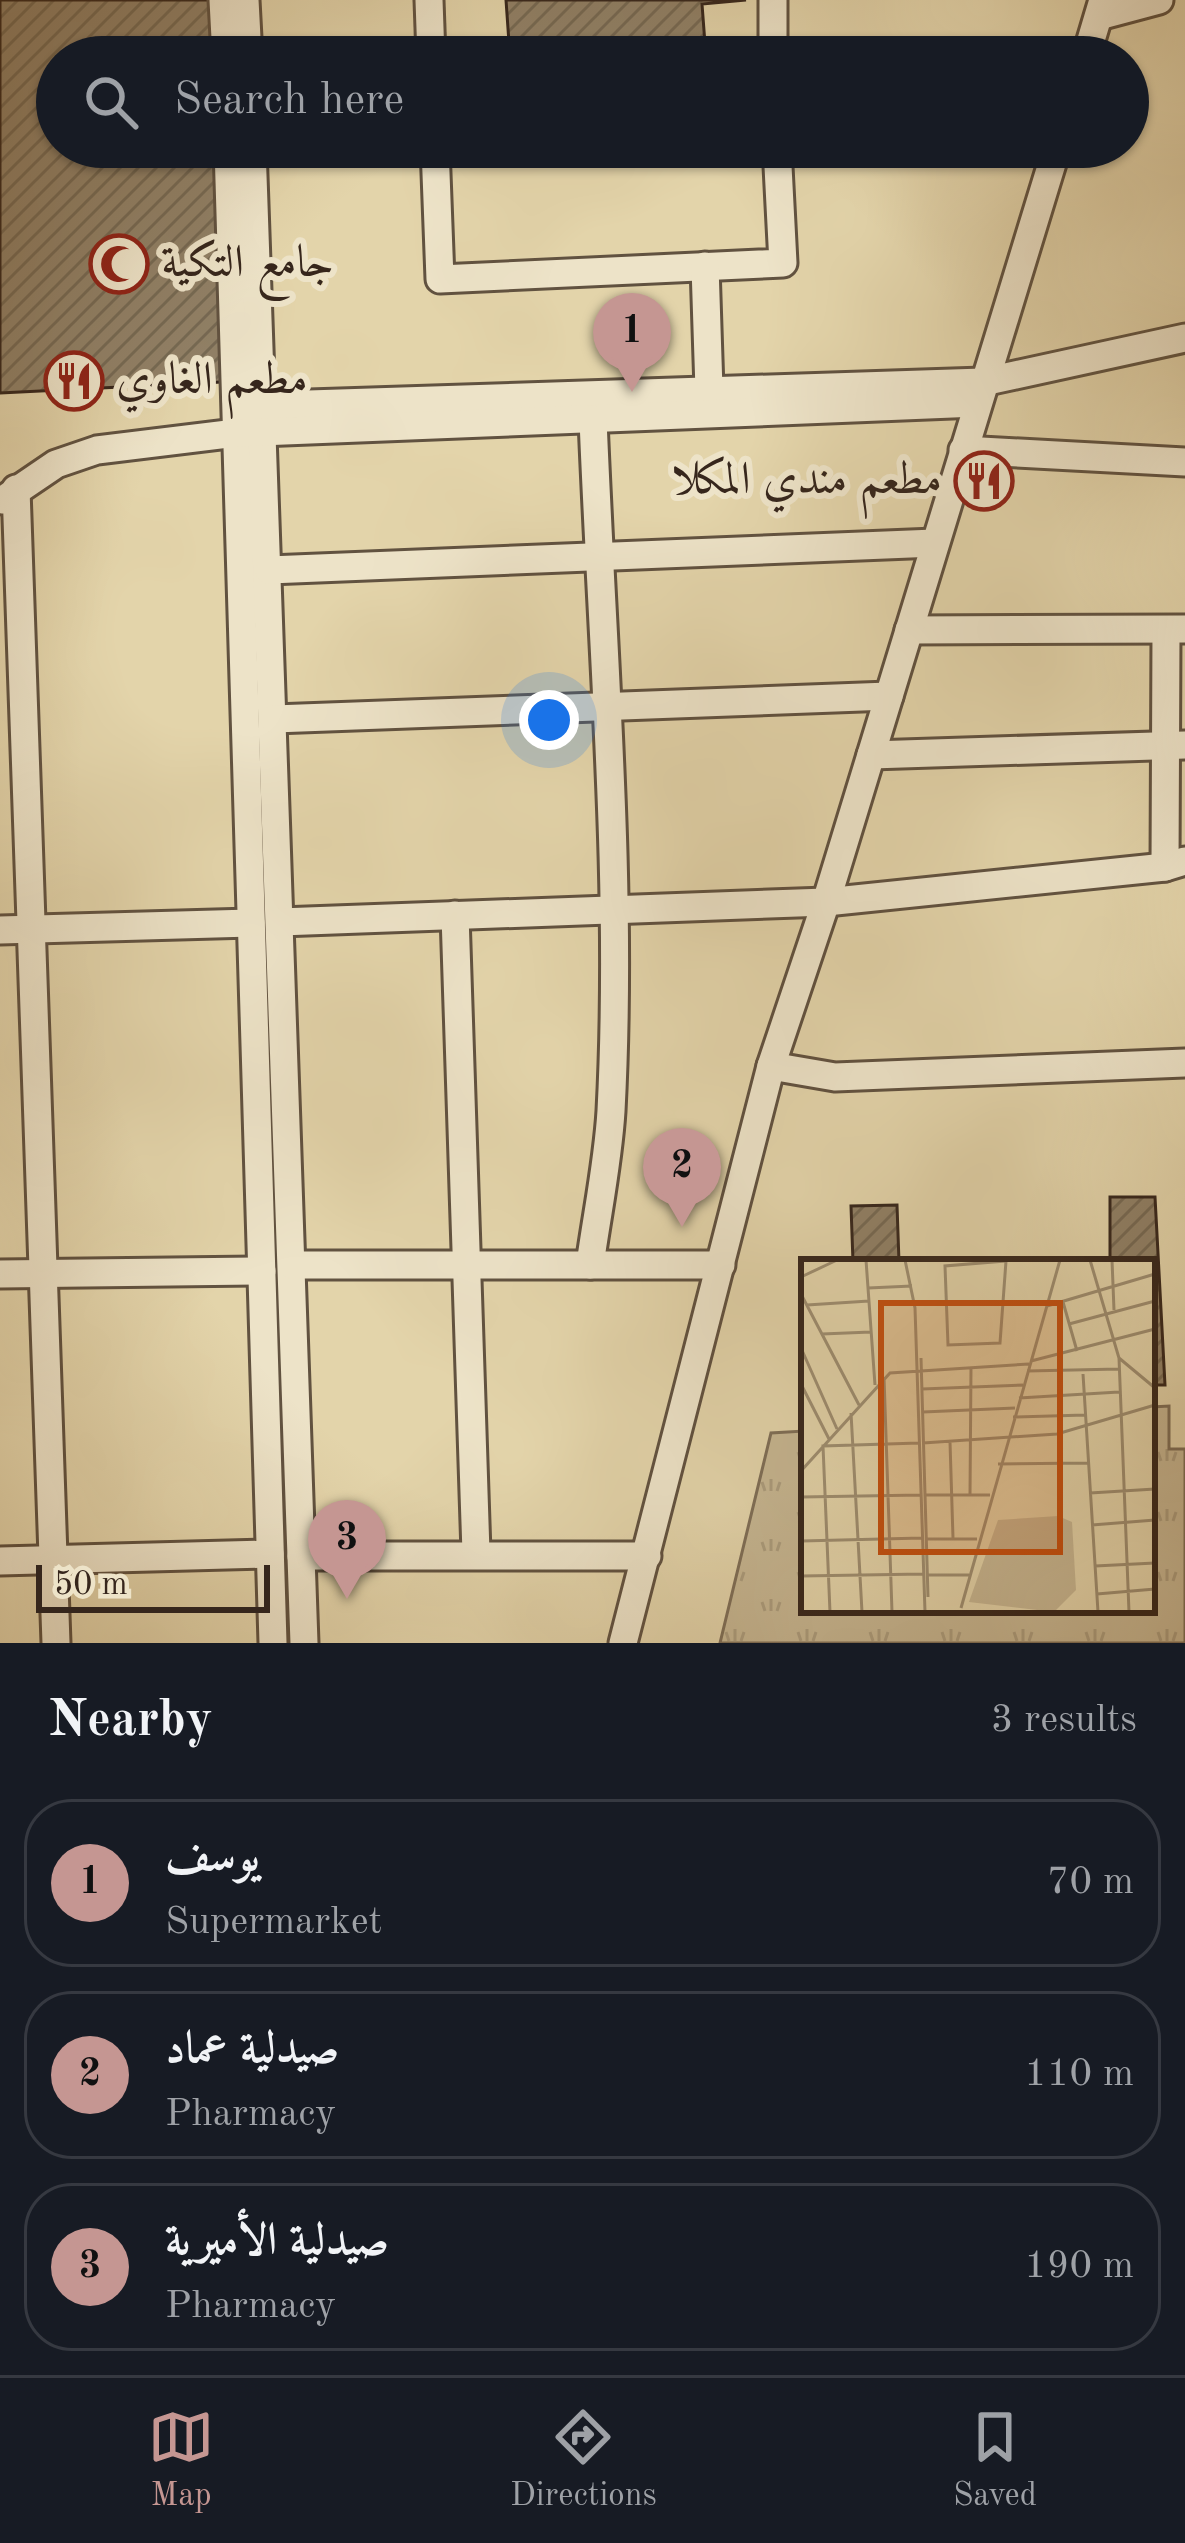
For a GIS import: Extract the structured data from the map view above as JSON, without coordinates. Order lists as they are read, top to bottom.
{
  "places": {
    "mosque": ["جامع التكية"],
    "restaurant": ["مطعم الغاوي", "مطعم مندي المكلا"]
  },
  "scale_bar": "50 m",
  "page": {
    "search": "Search here",
    "pins": ["1", "2", "3"],
    "scale": "50 m",
    "heading": ["Nearby", "3 results"],
    "list": [
      {
        "mark": "1",
        "name": "يوسف",
        "note": "Supermarket",
        "value": "70 m"
      },
      {
        "mark": "2",
        "name": "صيدلية عماد",
        "note": "Pharmacy",
        "value": "110 m"
      },
      {
        "mark": "3",
        "name": "صيدلية الأميرية",
        "note": "Pharmacy",
        "value": "190 m"
      }
    ],
    "nav": ["Map", "Directions", "Saved"]
  }
}
